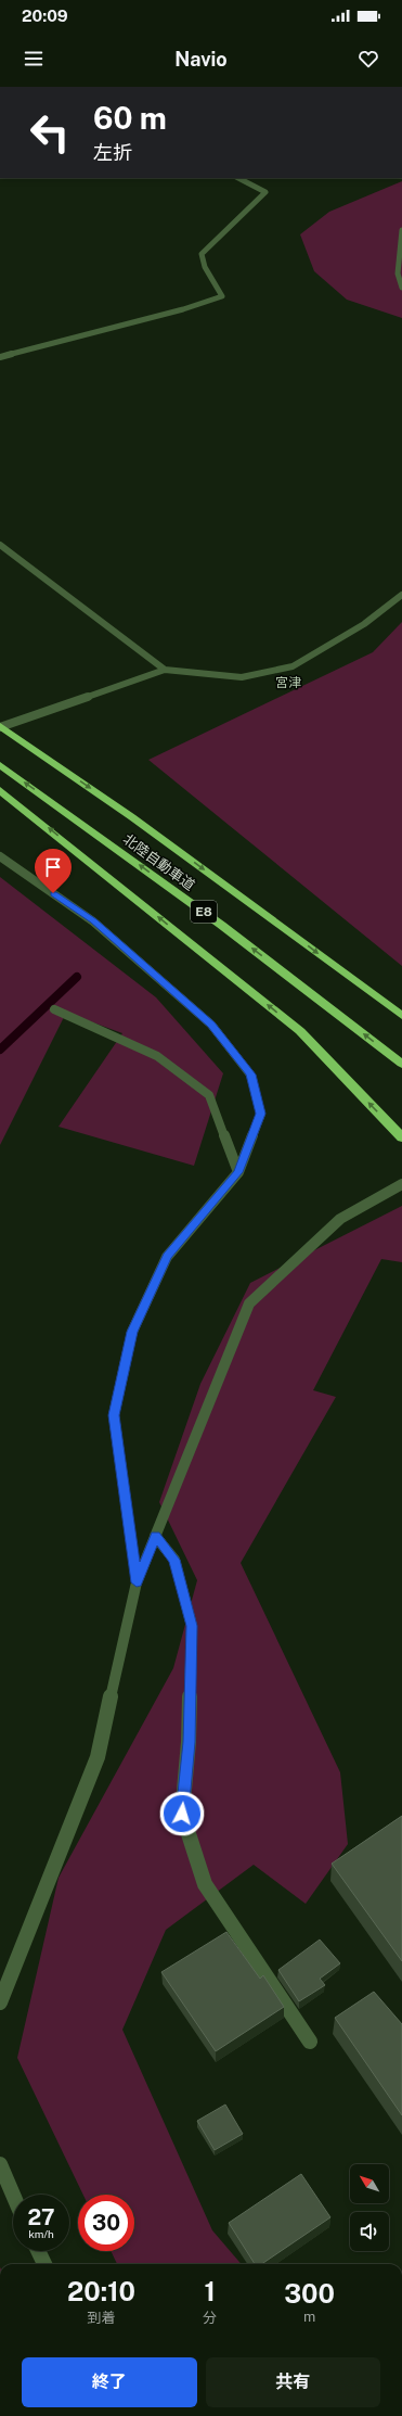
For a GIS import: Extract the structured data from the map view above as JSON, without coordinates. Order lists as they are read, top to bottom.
{
  "streets": {
    "highway": ["北陸自動車道", "E8"]
  },
  "districts": ["宮津"],
  "north": "top left",
  "page": {
    "status": "20:09",
    "header": "Navio",
    "turn": ["60 m", "左折"],
    "speed": "27 km/h",
    "limit": "30",
    "eta": [
      "20:10",
      "到着",
      "1",
      "分",
      "300",
      "m"
    ],
    "buttons": ["終了", "共有"]
  }
}
